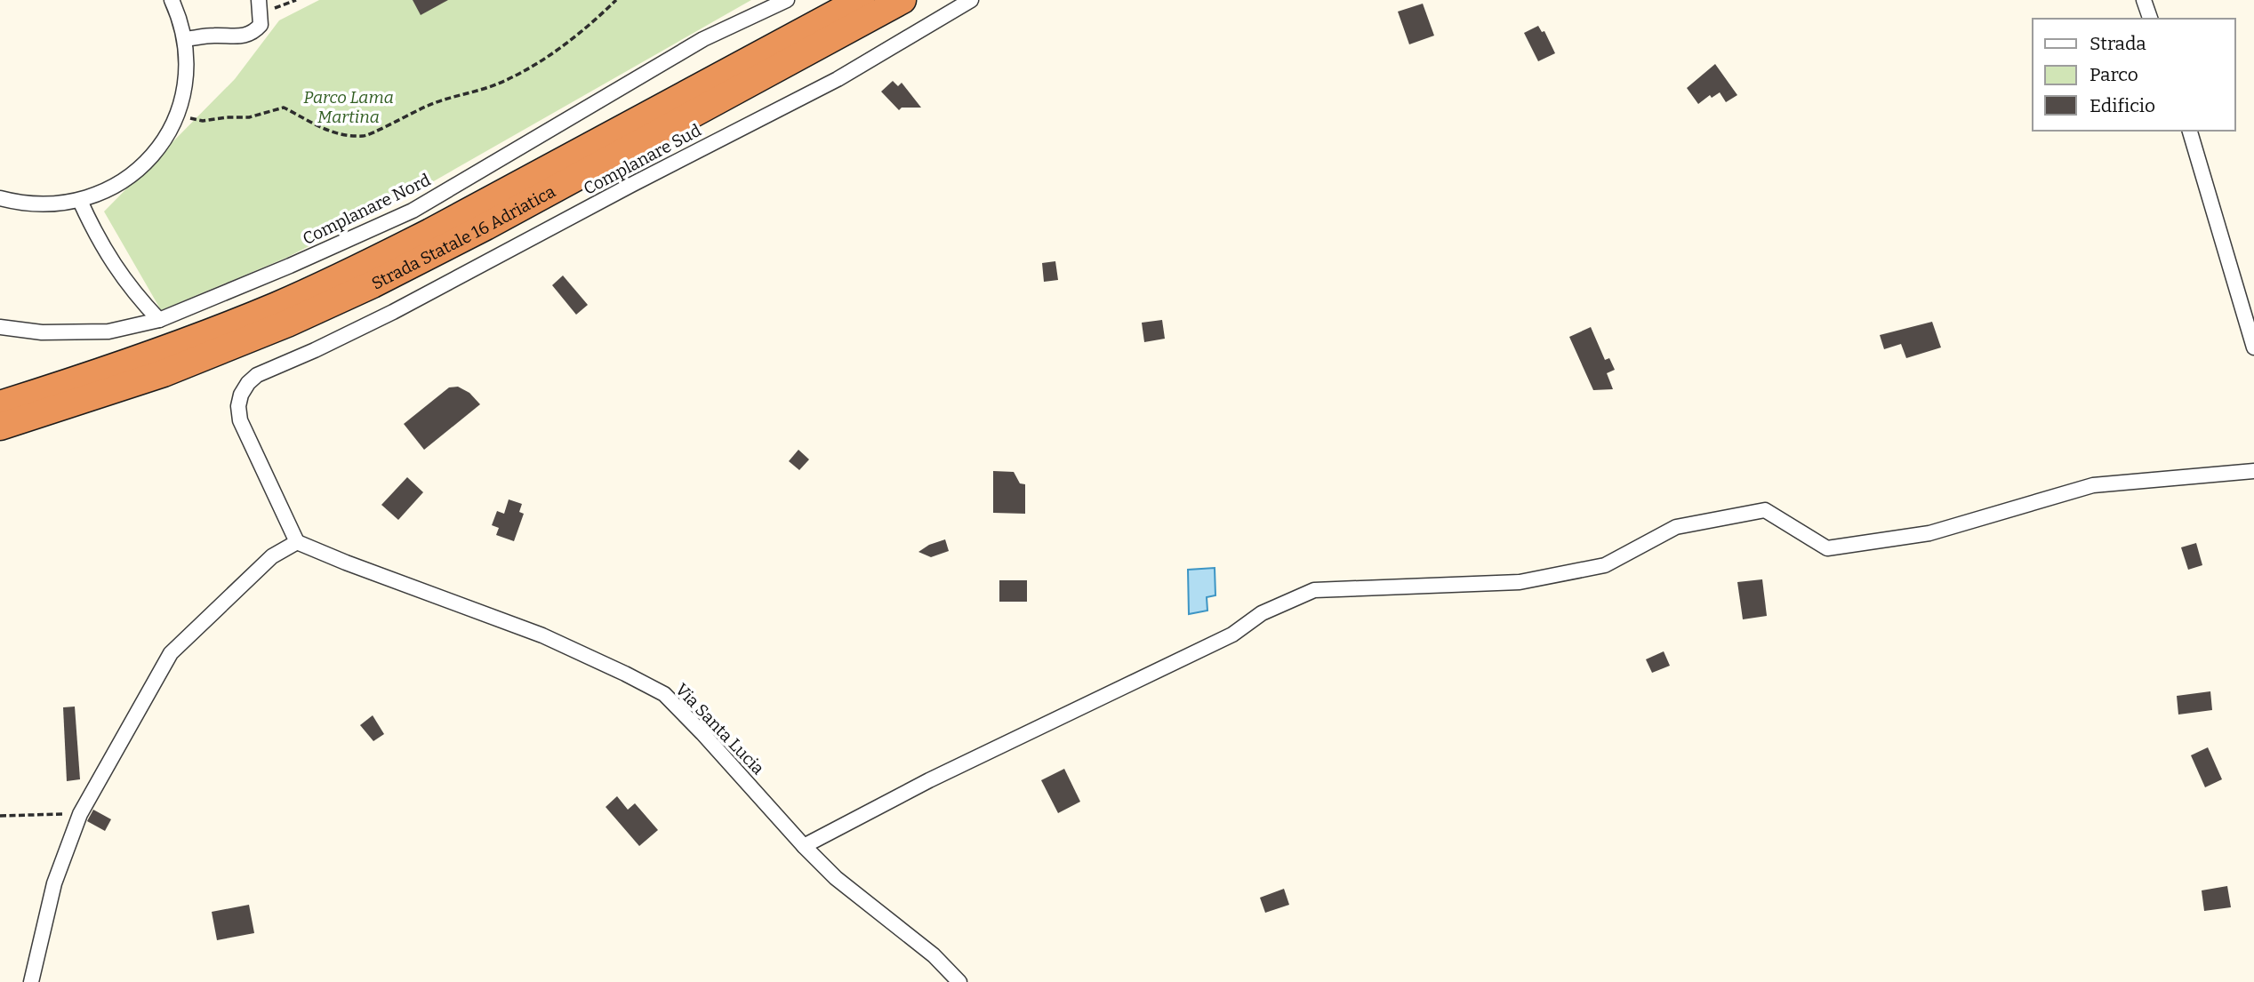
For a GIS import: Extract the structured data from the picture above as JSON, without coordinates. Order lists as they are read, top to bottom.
{
  "streets": {
    "highway": ["Strada Statale 16 Adriatica"],
    "street": ["Complanare Sud", "Complanare Nord", "Via Santa Lucia"]
  },
  "crossings": [
    ["Complanare Sud", "Via Santa Lucia"]
  ],
  "parks": ["Parco Lama Martina"],
  "legend": ["Strada", "Parco", "Edificio"]
}
